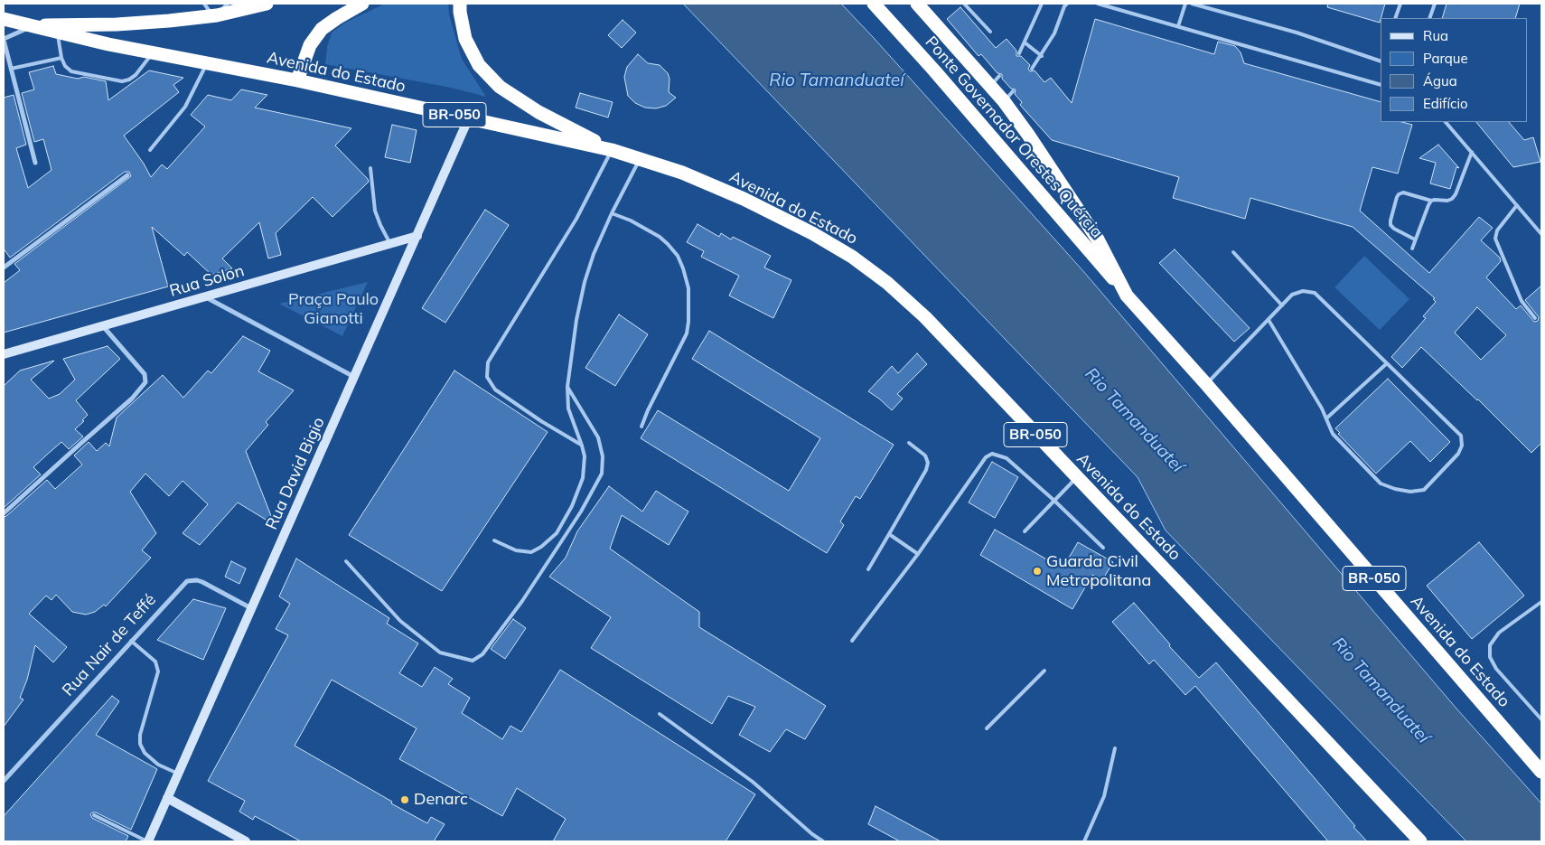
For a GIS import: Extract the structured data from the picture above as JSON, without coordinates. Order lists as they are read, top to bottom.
{
  "streets": {
    "highway": ["Avenida do Estado", "BR-050", "Ponte Governador Orestes Quércia"],
    "street": ["Rua Solon", "Rua David Bigio", "Rua Nair de Teffé"]
  },
  "crossings": [
    ["Avenida do Estado", "BR-050"],
    ["Avenida do Estado", "Ponte Governador Orestes Quércia"],
    ["Avenida do Estado", "Rua David Bigio"],
    ["Rua Solon", "Rua David Bigio"],
    ["Rua David Bigio", "Rua Nair de Teffé"]
  ],
  "water": ["Rio Tamanduateí"],
  "parks": ["Praça Paulo Gianotti"],
  "places": ["Guarda Civil Metropolitana", "Denarc"],
  "legend": [
    "Rua",
    "Parque",
    "Água",
    "Edifício"
  ]
}
